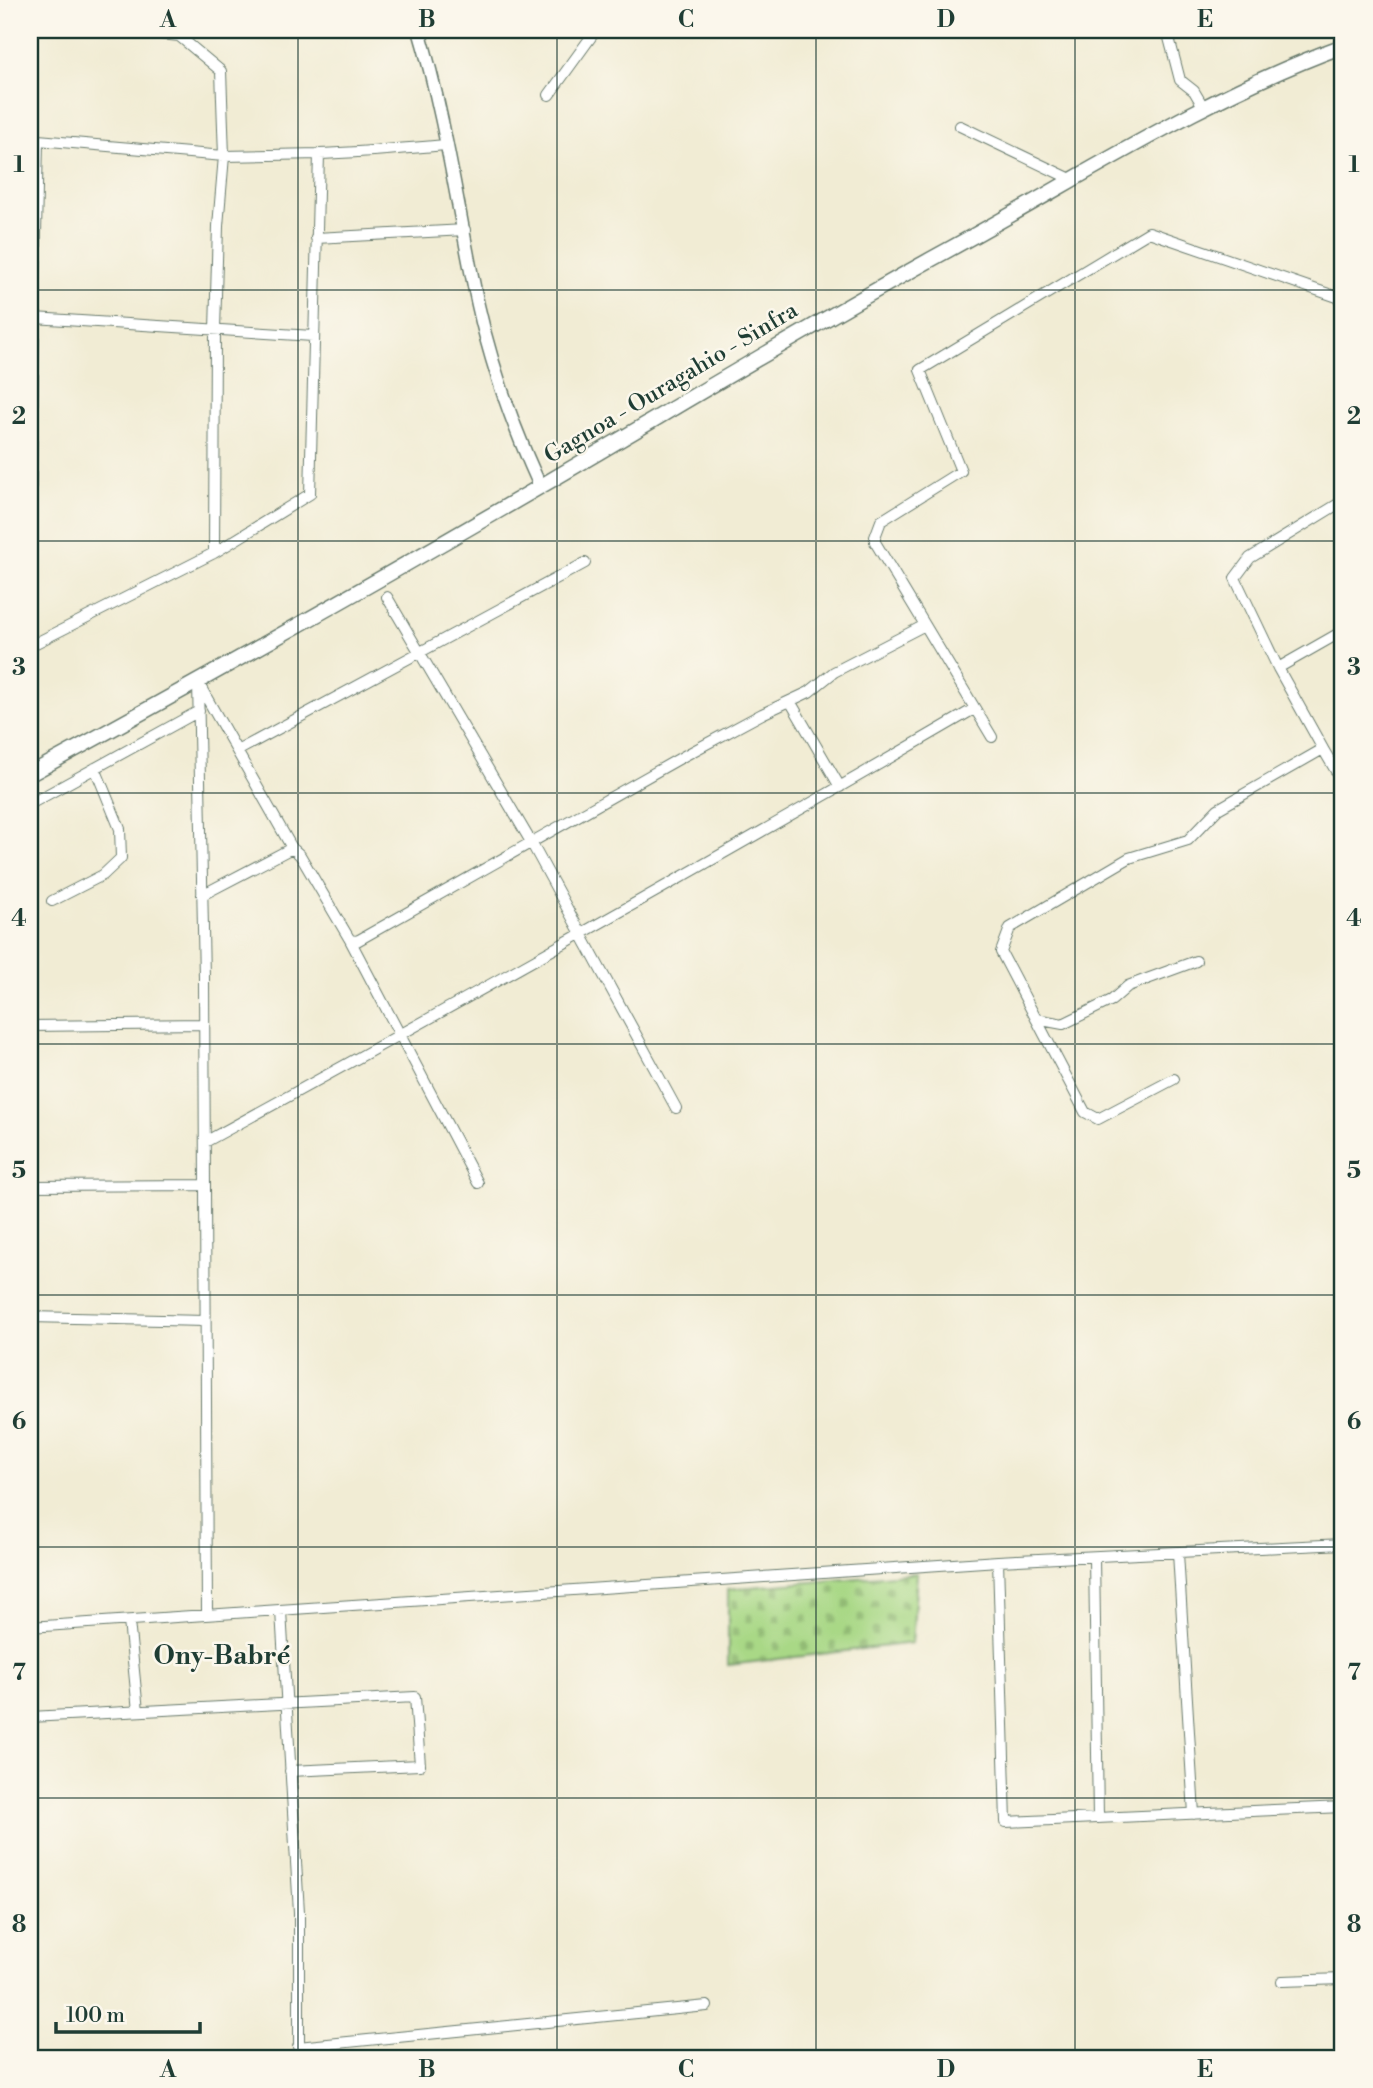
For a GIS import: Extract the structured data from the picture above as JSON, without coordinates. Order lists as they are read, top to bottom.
{
  "streets": {
    "main road": ["Gagnoa - Ouragahio - Sinfra"]
  },
  "districts": ["Ony-Babré"],
  "scale_bar": "100 m",
  "grid": {
    "columns": [
      "A",
      "B",
      "C",
      "D",
      "E"
    ],
    "rows": [
      "1",
      "2",
      "3",
      "4",
      "5",
      "6",
      "7",
      "8"
    ]
  }
}
